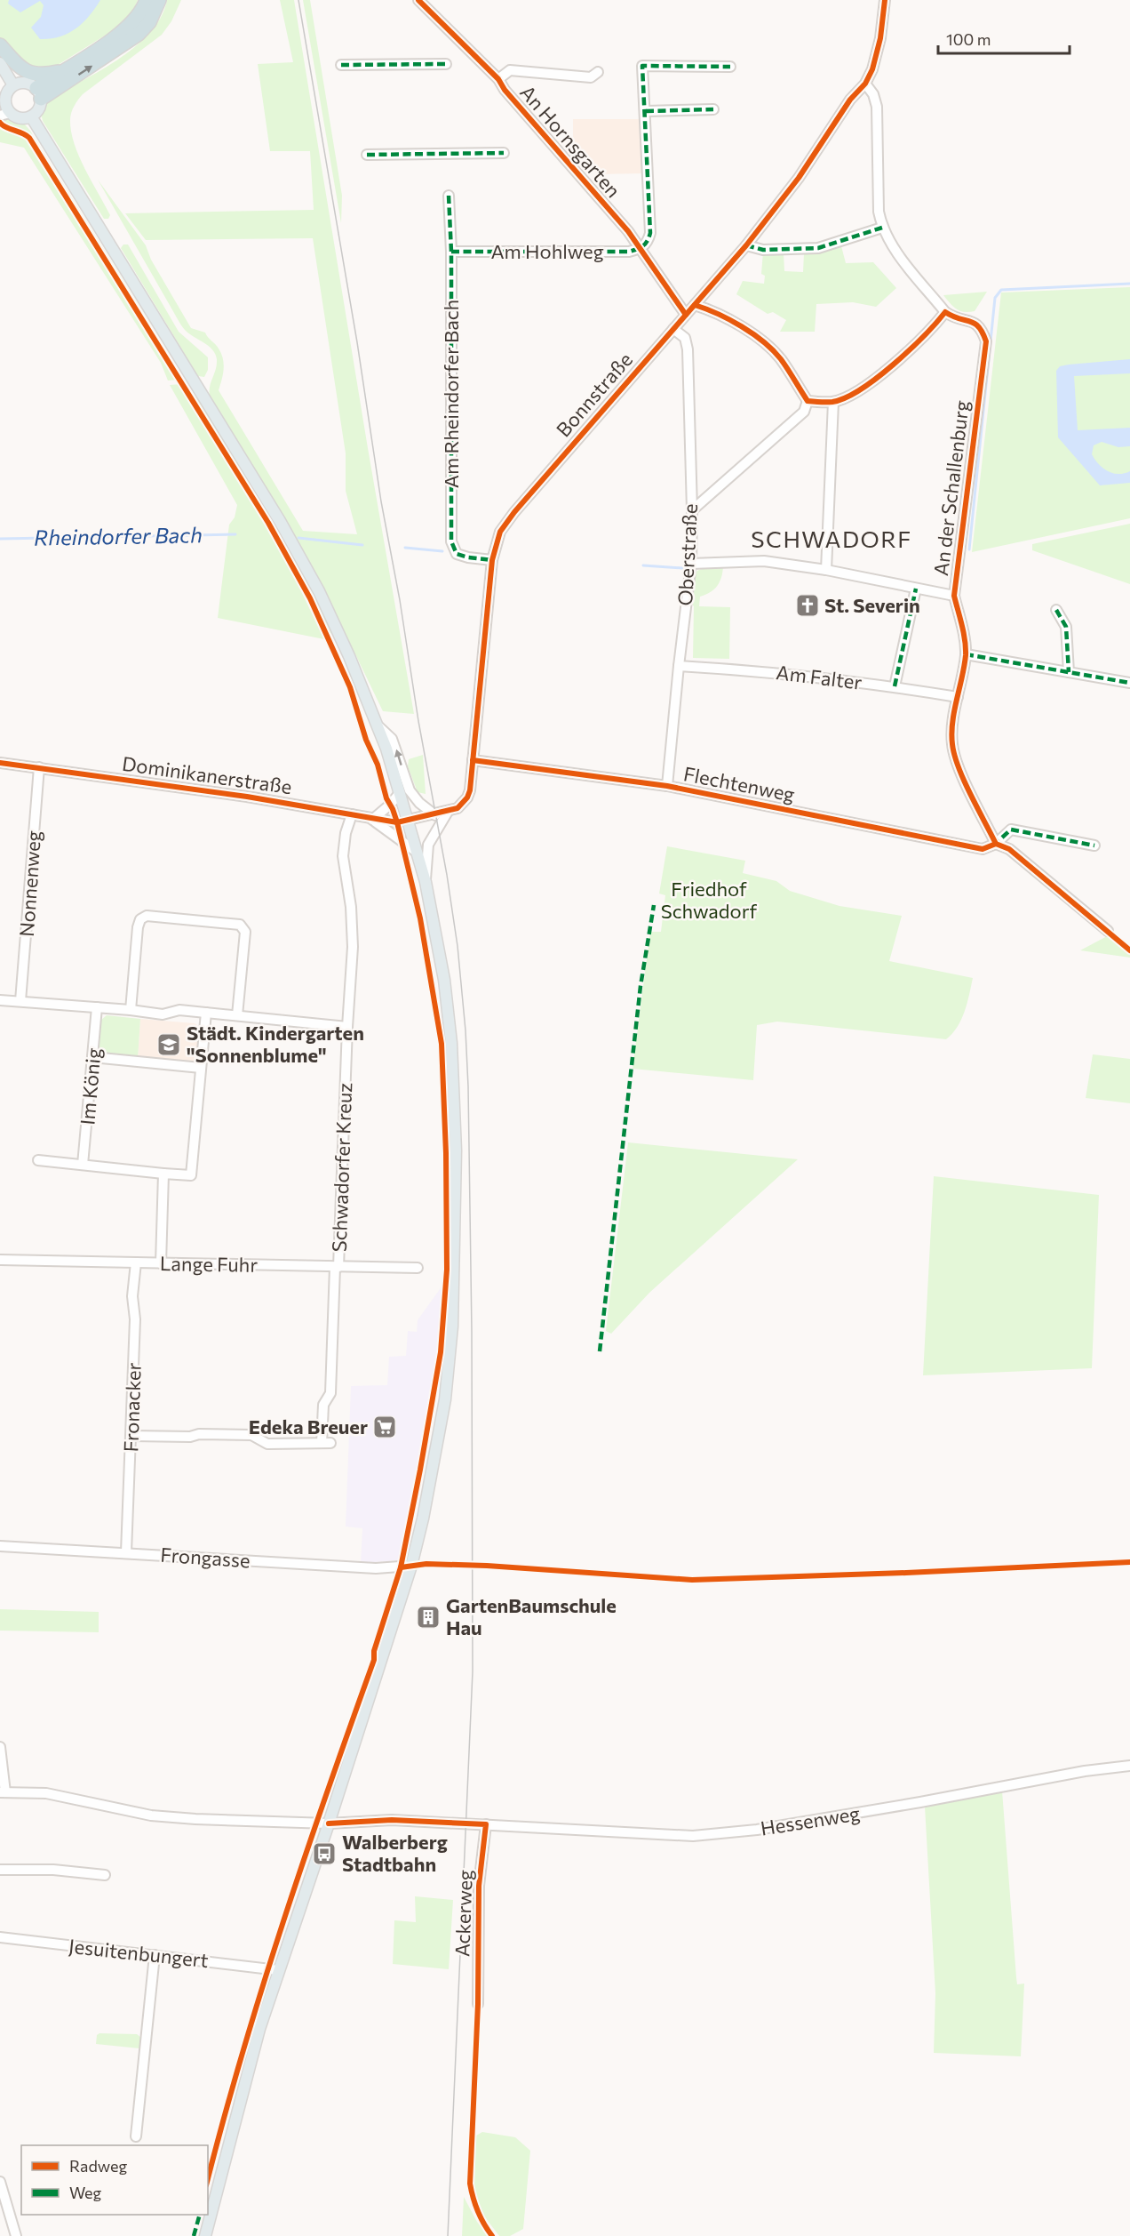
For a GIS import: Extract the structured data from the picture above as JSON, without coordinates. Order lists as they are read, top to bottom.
{
  "streets": {
    "street": [
      "An Hornsgarten",
      "Am Hohlweg",
      "Am Rheindorfer Bach",
      "Bonnstraße",
      "An der Schallenburg",
      "Oberstraße",
      "Am Falter",
      "Dominikanerstraße",
      "Flechtenweg",
      "Nonnenweg",
      "Im König",
      "Schwadorfer Kreuz",
      "Lange Fuhr",
      "Fronacker",
      "Frongasse",
      "Hessenweg",
      "Ackerweg",
      "Jesuitenbungert"
    ]
  },
  "crossings": [
    ["An Hornsgarten", "Am Hohlweg"],
    ["An Hornsgarten", "Bonnstraße"],
    ["Am Hohlweg", "Am Rheindorfer Bach"],
    ["Am Rheindorfer Bach", "Bonnstraße"],
    ["Bonnstraße", "Oberstraße"],
    ["Bonnstraße", "Dominikanerstraße"],
    ["Bonnstraße", "Flechtenweg"],
    ["An der Schallenburg", "Am Falter"],
    ["An der Schallenburg", "Flechtenweg"],
    ["Oberstraße", "Am Falter"],
    ["Oberstraße", "Flechtenweg"],
    ["Dominikanerstraße", "Nonnenweg"],
    ["Dominikanerstraße", "Schwadorfer Kreuz"],
    ["Schwadorfer Kreuz", "Lange Fuhr"],
    ["Schwadorfer Kreuz", "Fronacker"],
    ["Lange Fuhr", "Fronacker"],
    ["Fronacker", "Frongasse"],
    ["Hessenweg", "Ackerweg"]
  ],
  "districts": ["SCHWADORF"],
  "water": ["Rheindorfer Bach"],
  "parks": ["Friedhof Schwadorf"],
  "places": {
    "church": ["St. Severin"],
    "school or university": ["Städt. Kindergarten \"Sonnenblume\""],
    "supermarket": ["Edeka Breuer"],
    "building": ["GartenBaumschule Hau"],
    "bus stop": ["Walberberg Stadtbahn"]
  },
  "legend": ["Radweg", "Weg"],
  "scale_bar": "100 m"
}
